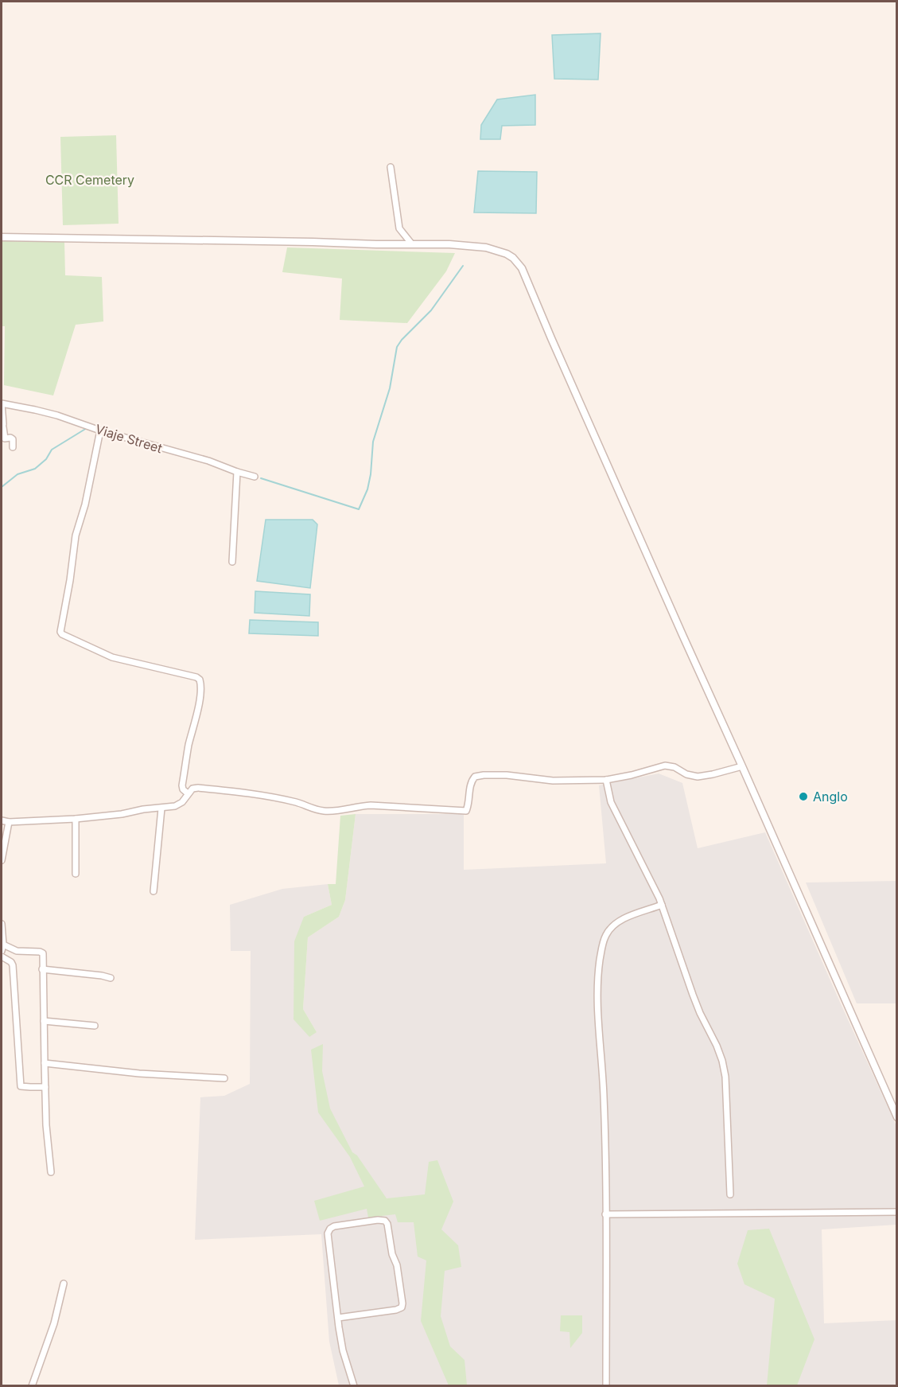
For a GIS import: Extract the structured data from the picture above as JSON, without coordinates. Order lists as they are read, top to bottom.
{
  "streets": {
    "street": ["Viaje Street"]
  },
  "parks": ["CCR Cemetery"],
  "places": ["Anglo"]
}
